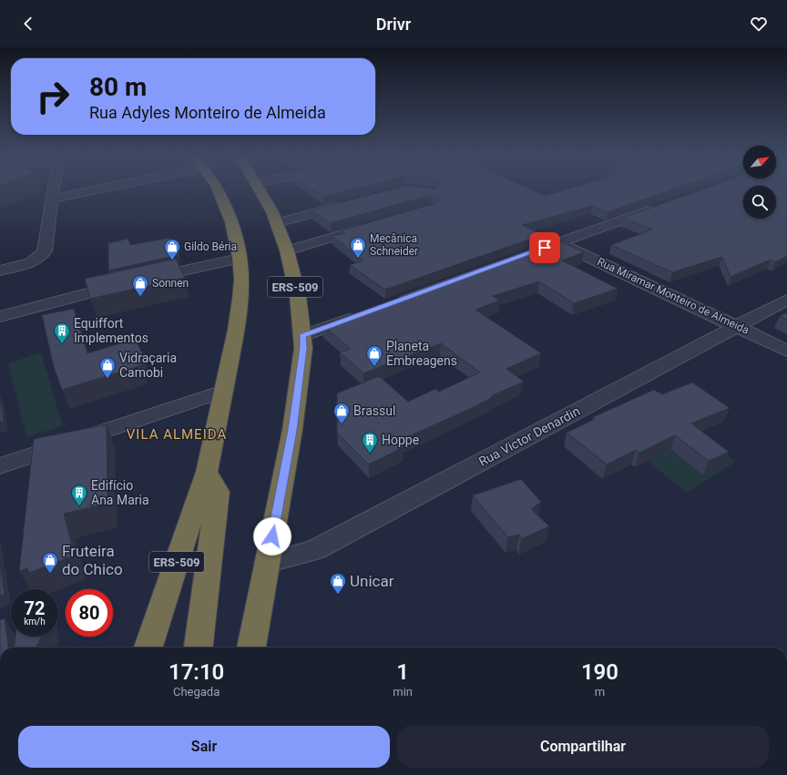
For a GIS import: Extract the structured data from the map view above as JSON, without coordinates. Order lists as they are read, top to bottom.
{
  "streets": {
    "highway": ["ERS-509"],
    "street": ["Rua Miramar Monteiro de Almeida", "Rua Victor Denardin"]
  },
  "crossings": [
    ["ERS-509", "Rua Victor Denardin"],
    ["Rua Miramar Monteiro de Almeida", "Rua Victor Denardin"]
  ],
  "districts": ["VILA ALMEIDA"],
  "places": {
    "shop": [
      "Mecânica Schneider",
      "Gildo Béria",
      "Sonnen",
      "Planeta Embreagens",
      "Vidraçaria Camobi",
      "Brassul",
      "Fruteira do Chico",
      "Unicar"
    ],
    "building": ["Equiffort Implementos", "Hoppe", "Edifício Ana Maria"]
  },
  "north": "top right",
  "page": {
    "header": "Drivr",
    "turn": ["80 m", "Rua Adyles Monteiro de Almeida"],
    "speed": "72 km/h",
    "limit": "80",
    "eta": [
      "17:10",
      "Chegada",
      "1",
      "min",
      "190",
      "m"
    ],
    "buttons": ["Sair", "Compartilhar"]
  }
}
